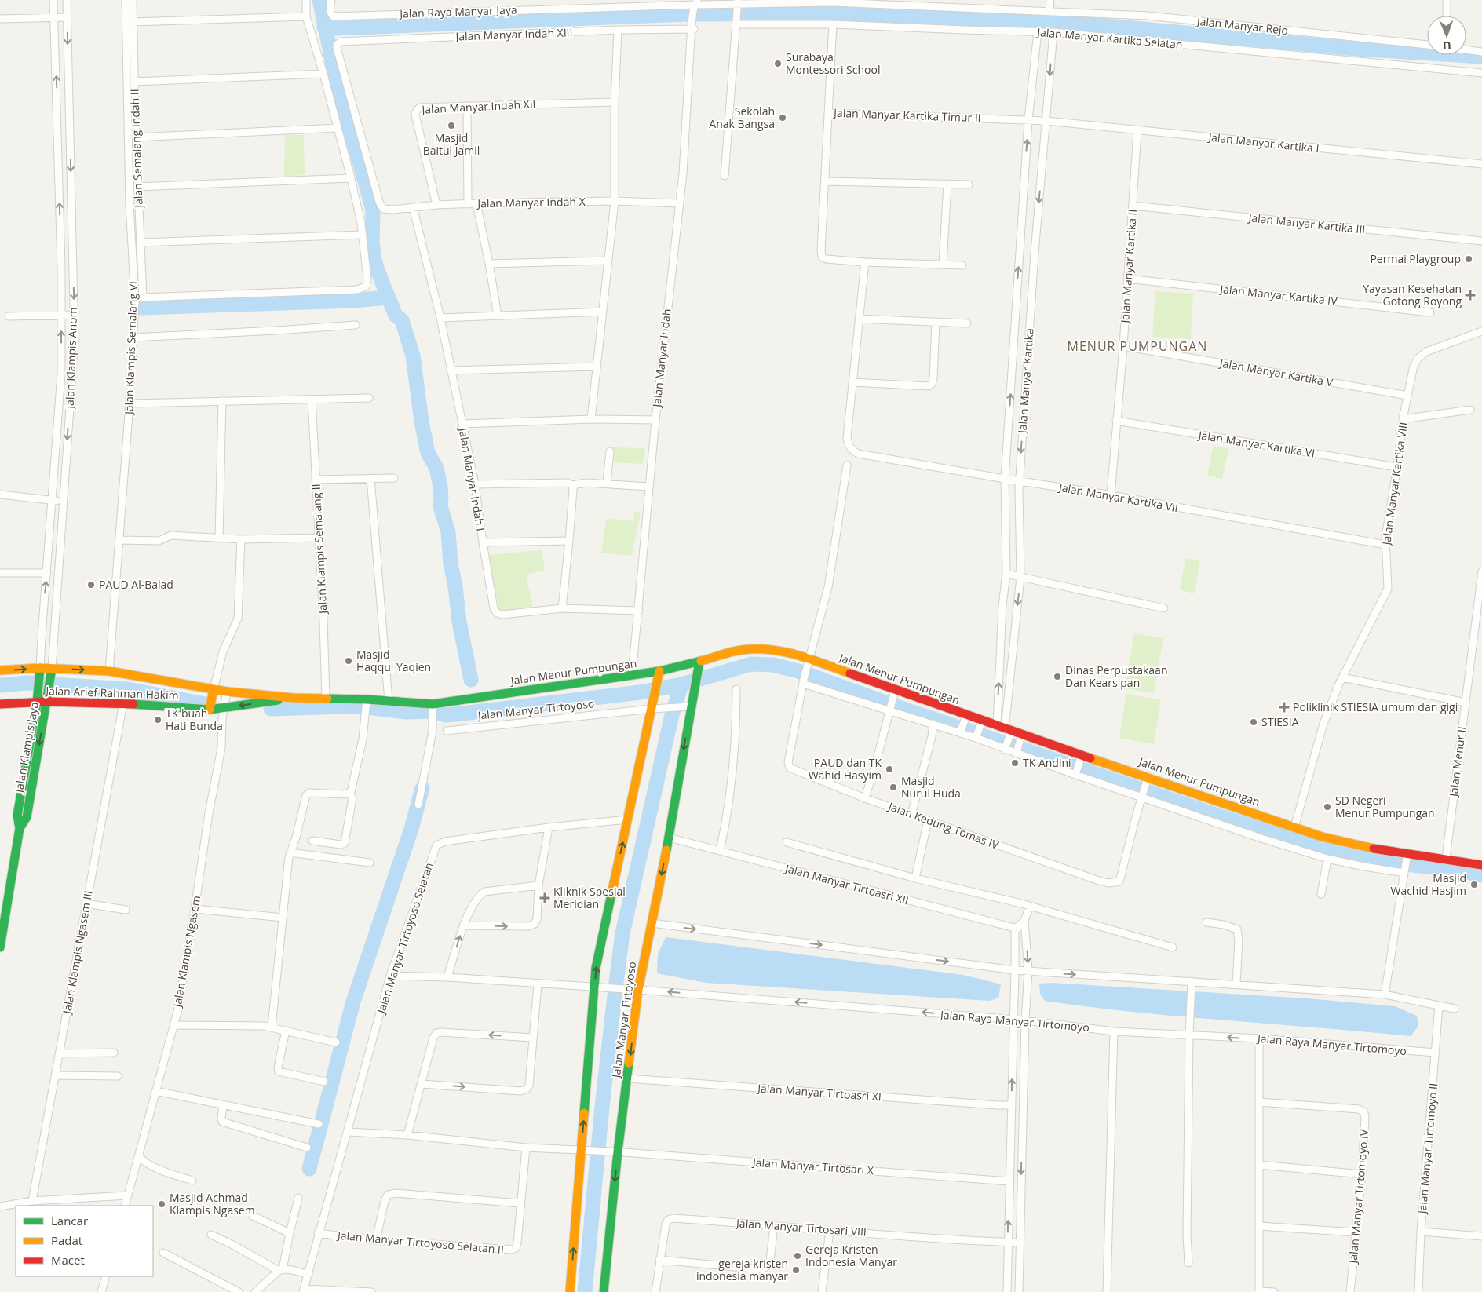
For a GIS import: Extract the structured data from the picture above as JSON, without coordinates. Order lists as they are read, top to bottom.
{
  "streets": {
    "street": [
      "Jalan Raya Manyar Jaya",
      "Jalan Manyar Rejo",
      "Jalan Manyar Indah XIII",
      "Jalan Manyar Kartika Selatan",
      "Jalan Manyar Indah XII",
      "Jalan Manyar Kartika Timur II",
      "Jalan Manyar Kartika I",
      "Jalan Semalang Indah II",
      "Jalan Manyar Indah X",
      "Jalan Manyar Kartika III",
      "Jalan Manyar Kartika II",
      "Jalan Manyar Kartika IV",
      "Jalan Klampis Semalang VI",
      "Jalan Klampis Anom",
      "Jalan Manyar Indah",
      "Jalan Manyar Kartika V",
      "Jalan Manyar Kartika",
      "Jalan Manyar Kartika VI",
      "Jalan Manyar Indah I",
      "Jalan Manyar Kartika VIII",
      "Jalan Manyar Kartika VII",
      "Jalan Klampis Semalang II",
      "Jalan Menur Pumpungan",
      "Jalan Arief Rahman Hakim",
      "Jalan Manyar Tirtoyoso",
      "Jalan Klampis Jaya",
      "Jalan Menur II",
      "Jalan Kedung Tomas IV",
      "Jalan Manyar Tirtoasri XII",
      "Jalan Manyar Tirtoyoso Selatan",
      "Jalan Klampis Ngasem",
      "Jalan Klampis Ngasem III",
      "Jalan Raya Manyar Tirtomoyo",
      "Jalan Manyar Tirtoasri XI",
      "Jalan Manyar Tirtomoyo II",
      "Jalan Manyar Tirtosari X",
      "Jalan Manyar Tirtomoyo IV",
      "Jalan Manyar Tirtosari VIII",
      "Jalan Manyar Tirtoyoso Selatan II"
    ]
  },
  "crossings": [
    ["Jalan Raya Manyar Jaya", "Jalan Manyar Rejo"],
    ["Jalan Raya Manyar Jaya", "Jalan Manyar Indah"],
    ["Jalan Manyar Indah XIII", "Jalan Manyar Indah X"],
    ["Jalan Manyar Indah XIII", "Jalan Manyar Indah"],
    ["Jalan Manyar Kartika Selatan", "Jalan Manyar Kartika Timur II"],
    ["Jalan Manyar Kartika Selatan", "Jalan Manyar Kartika"],
    ["Jalan Manyar Indah XII", "Jalan Manyar Indah X"],
    ["Jalan Manyar Kartika Timur II", "Jalan Manyar Kartika I"],
    ["Jalan Manyar Kartika Timur II", "Jalan Manyar Kartika"],
    ["Jalan Manyar Kartika I", "Jalan Manyar Kartika II"],
    ["Jalan Manyar Kartika I", "Jalan Manyar Kartika"],
    ["Jalan Manyar Indah X", "Jalan Manyar Indah"],
    ["Jalan Manyar Indah X", "Jalan Manyar Indah I"],
    ["Jalan Manyar Kartika III", "Jalan Manyar Kartika II"],
    ["Jalan Manyar Kartika II", "Jalan Manyar Kartika IV"],
    ["Jalan Manyar Kartika II", "Jalan Manyar Kartika V"],
    ["Jalan Manyar Kartika II", "Jalan Manyar Kartika VI"],
    ["Jalan Manyar Kartika II", "Jalan Manyar Kartika VII"],
    ["Jalan Klampis Semalang VI", "Jalan Arief Rahman Hakim"],
    ["Jalan Klampis Anom", "Jalan Arief Rahman Hakim"],
    ["Jalan Klampis Anom", "Jalan Klampis Jaya"],
    ["Jalan Manyar Indah", "Jalan Manyar Indah I"],
    ["Jalan Manyar Indah", "Jalan Menur Pumpungan"],
    ["Jalan Manyar Kartika V", "Jalan Manyar Kartika VIII"],
    ["Jalan Manyar Kartika", "Jalan Manyar Kartika VII"],
    ["Jalan Manyar Kartika", "Jalan Menur Pumpungan"],
    ["Jalan Manyar Kartika VI", "Jalan Manyar Kartika VIII"],
    ["Jalan Manyar Kartika VIII", "Jalan Manyar Kartika VII"],
    ["Jalan Manyar Kartika VIII", "Jalan Menur Pumpungan"],
    ["Jalan Klampis Semalang II", "Jalan Menur Pumpungan"],
    ["Jalan Menur Pumpungan", "Jalan Arief Rahman Hakim"],
    ["Jalan Menur Pumpungan", "Jalan Manyar Tirtoyoso"],
    ["Jalan Menur Pumpungan", "Jalan Menur II"],
    ["Jalan Menur Pumpungan", "Jalan Klampis Ngasem"],
    ["Jalan Arief Rahman Hakim", "Jalan Klampis Jaya"],
    ["Jalan Arief Rahman Hakim", "Jalan Klampis Ngasem"],
    ["Jalan Arief Rahman Hakim", "Jalan Klampis Ngasem III"],
    ["Jalan Manyar Tirtoyoso", "Jalan Manyar Tirtoasri XII"],
    ["Jalan Manyar Tirtoyoso", "Jalan Raya Manyar Tirtomoyo"],
    ["Jalan Manyar Tirtoyoso", "Jalan Manyar Tirtoasri XI"],
    ["Jalan Manyar Tirtoyoso", "Jalan Manyar Tirtosari X"],
    ["Jalan Manyar Tirtoyoso Selatan", "Jalan Raya Manyar Tirtomoyo"],
    ["Jalan Manyar Tirtoyoso Selatan", "Jalan Manyar Tirtosari X"],
    ["Jalan Manyar Tirtoyoso Selatan", "Jalan Manyar Tirtoyoso Selatan II"],
    ["Jalan Raya Manyar Tirtomoyo", "Jalan Manyar Tirtomoyo II"],
    ["Jalan Manyar Tirtosari X", "Jalan Manyar Tirtoyoso Selatan II"]
  ],
  "districts": ["MENUR PUMPUNGAN"],
  "places": {
    "other": [
      "Surabaya Montessori School",
      "Sekolah Anak Bangsa",
      "Masjid Baitul Jamil",
      "Permai Playgroup",
      "PAUD Al-Balad",
      "Masjid Haqqul Yaqien",
      "Dinas Perpustakaan Dan Kearsipan",
      "TK buah Hati Bunda",
      "STIESIA",
      "TK Andini",
      "PAUD dan TK Wahid Hasyim",
      "Masjid Nurul Huda",
      "SD Negeri Menur Pumpungan",
      "Masjid Wachid Hasjim",
      "Masjid Achmad Klampis Ngasem",
      "Gereja Kristen Indonesia Manyar",
      "gereja kristen indonesia manyar"
    ],
    "health": ["Yayasan Kesehatan Gotong Royong", "Poliklinik STIESIA umum dan gigi", "Kliknik Spesial Meridian"]
  },
  "legend": ["Lancar", "Padat", "Macet"],
  "north": "bottom"
}
